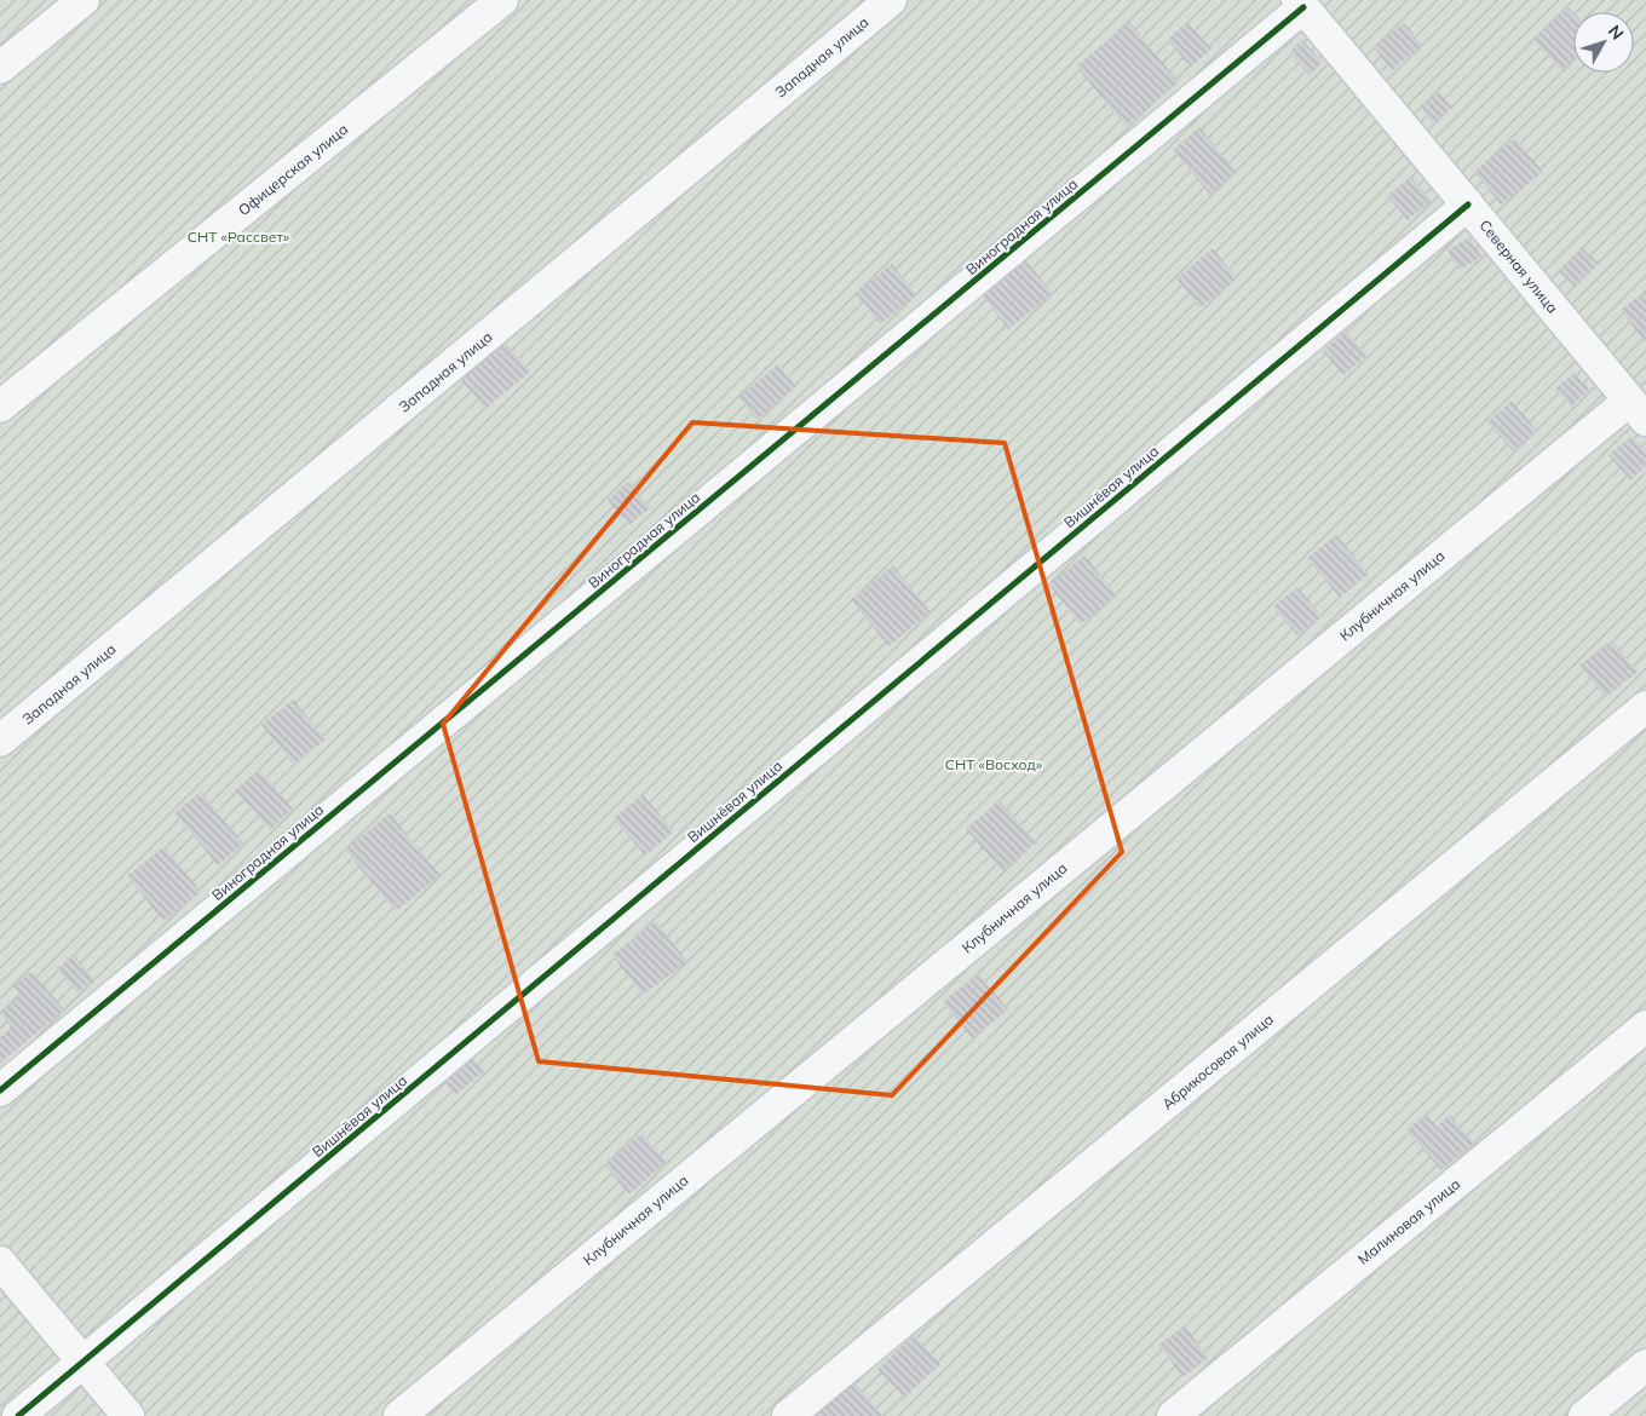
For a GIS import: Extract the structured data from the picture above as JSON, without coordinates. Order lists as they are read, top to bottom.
{
  "streets": {
    "street": [
      "Западная улица",
      "Офицерская улица",
      "Виноградная улица",
      "Северная улица",
      "Вишнёвая улица",
      "Клубничная улица",
      "Абрикосовая улица",
      "Малиновая улица"
    ]
  },
  "crossings": [
    ["Виноградная улица", "Северная улица"],
    ["Северная улица", "Вишнёвая улица"],
    ["Северная улица", "Клубничная улица"]
  ],
  "parks": ["СНТ «Рассвет»", "СНТ «Восход»"],
  "north": "top right"
}
